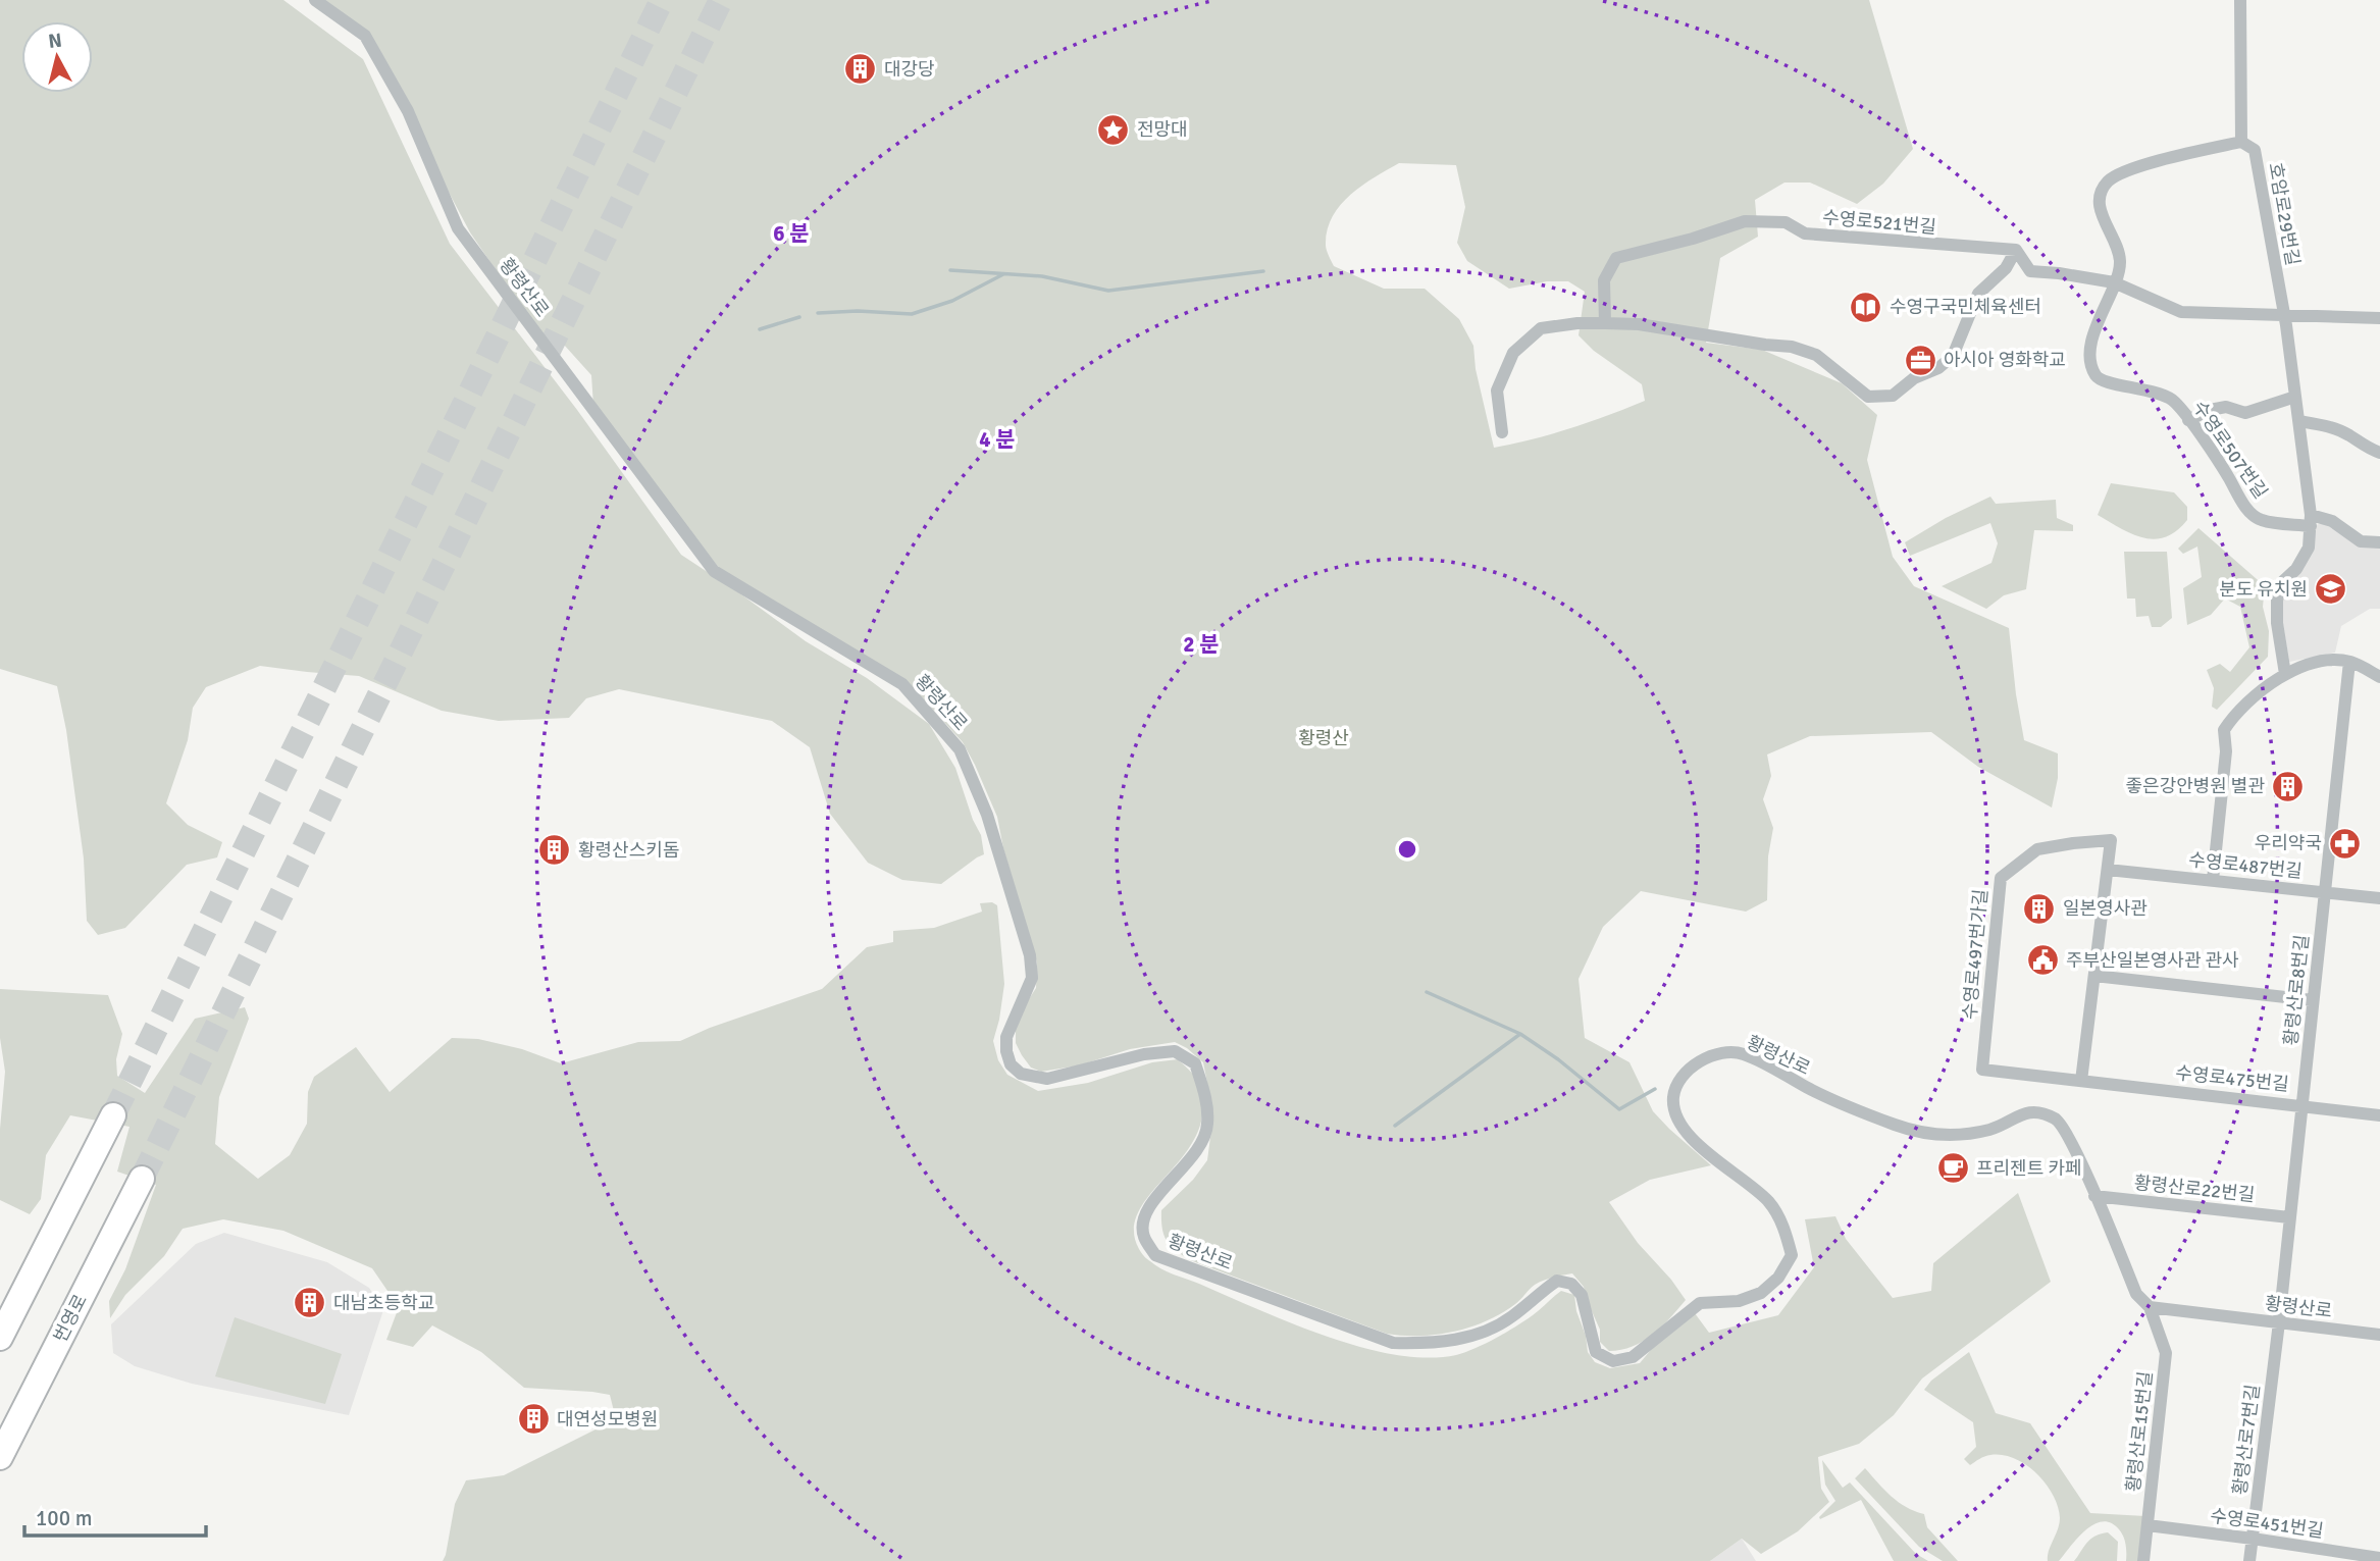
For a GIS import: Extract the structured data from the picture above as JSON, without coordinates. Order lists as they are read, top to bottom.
{
  "streets": {
    "highway": ["번영로"],
    "street": [
      "호암로29번길",
      "수영로521번길",
      "황령산로",
      "수영로507번길",
      "수영로487번길",
      "수영로497번가길",
      "황령산로8번길",
      "수영로475번길",
      "황령산로22번길",
      "황령산로15번길",
      "황령산로7번길",
      "수영로451번길"
    ]
  },
  "crossings": [
    ["호암로29번길", "수영로507번길"],
    ["황령산로", "황령산로8번길"],
    ["황령산로", "황령산로22번길"],
    ["황령산로", "황령산로15번길"],
    ["황령산로", "황령산로7번길"],
    ["수영로487번길", "수영로497번가길"],
    ["수영로487번길", "황령산로8번길"],
    ["수영로497번가길", "수영로475번길"],
    ["황령산로8번길", "수영로475번길"],
    ["황령산로8번길", "황령산로22번길"],
    ["황령산로8번길", "황령산로7번길"],
    ["황령산로15번길", "수영로451번길"],
    ["황령산로7번길", "수영로451번길"]
  ],
  "parks": ["황령산"],
  "places": {
    "building": [
      "대강당",
      "좋은강안병원 별관",
      "황령산스키돔",
      "일본영사관",
      "대남초등학교",
      "대연성모병원"
    ],
    "place": ["전망대"],
    "library": ["수영구국민체육센터"],
    "office": ["아시아 영화학교"],
    "school or university": ["분도 유치원"],
    "pharmacy": ["우리약국"],
    "public building": ["주부산일본영사관 관사"],
    "cafe": ["프리젠트 카페"]
  },
  "scale_bar": "100 m",
  "north": "top",
  "rings": ["6 분", "4 분", "2 분"]
}
